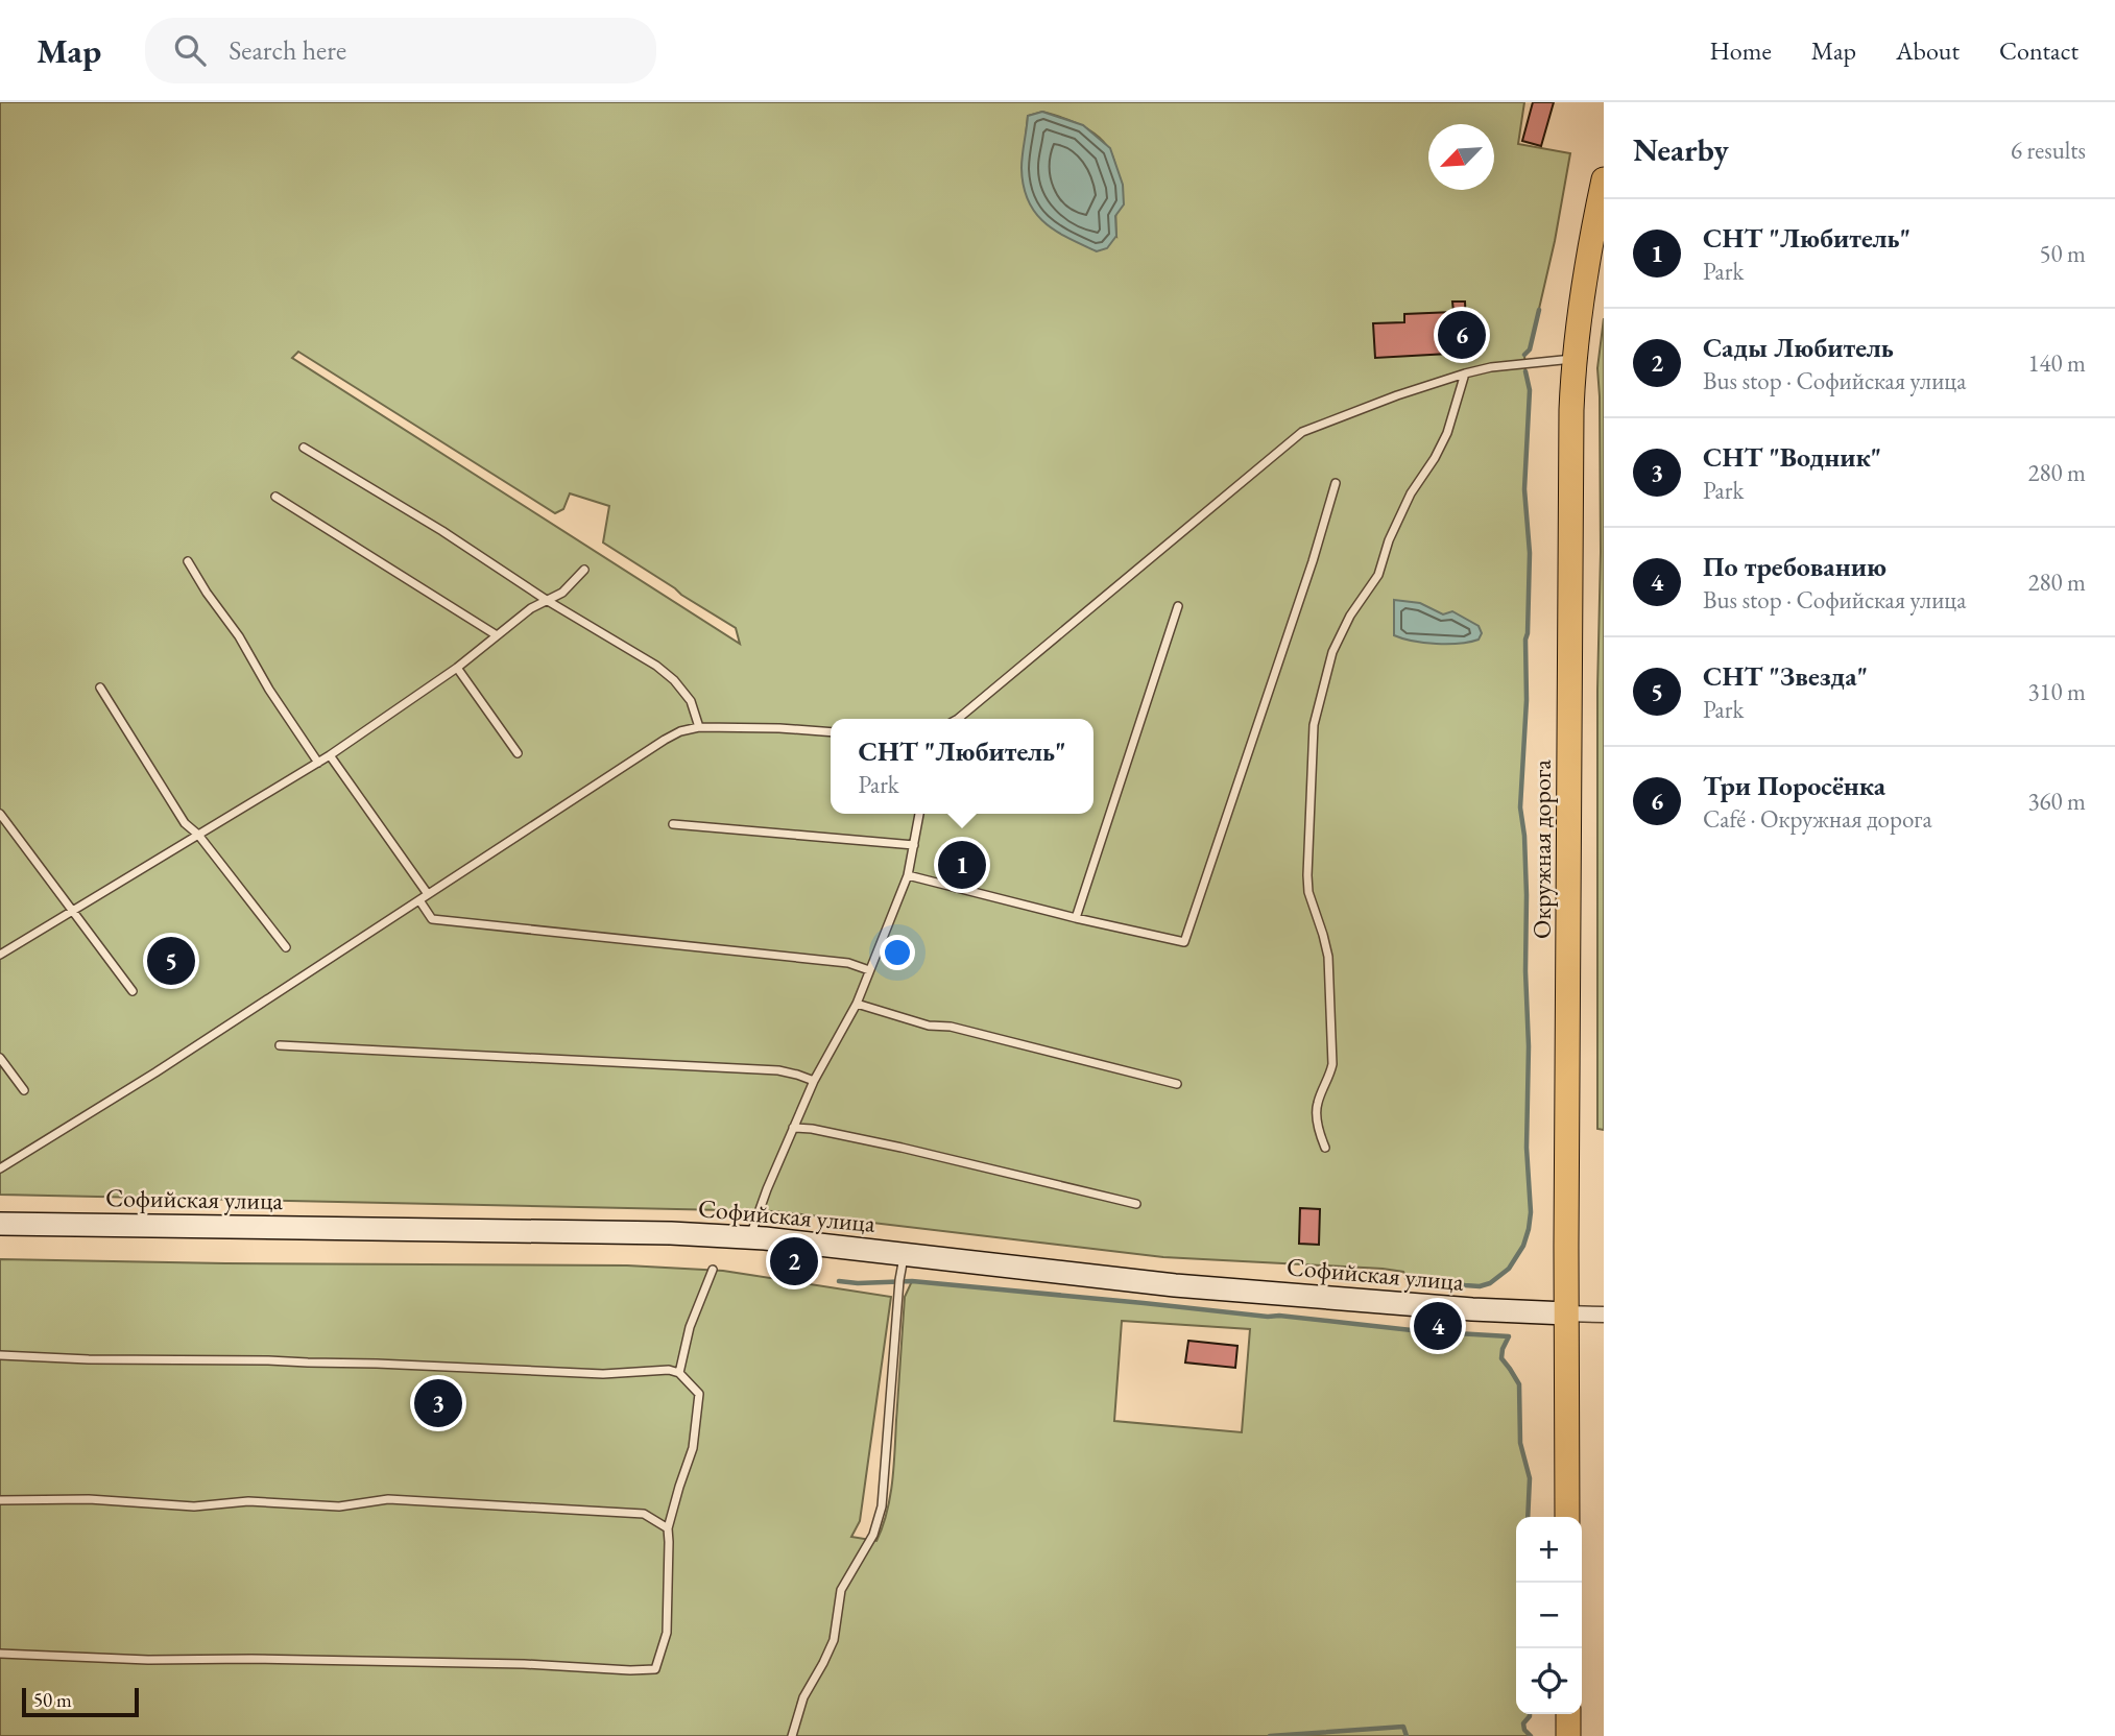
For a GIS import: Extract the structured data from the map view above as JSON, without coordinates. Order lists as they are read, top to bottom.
{
  "streets": {
    "main road": ["Окружная дорога", "Софийская улица"]
  },
  "crossings": [
    ["Окружная дорога", "Софийская улица"]
  ],
  "scale_bar": "50 m",
  "north": "bottom left",
  "page": {
    "header": "Map",
    "search": "Search here",
    "nav": [
      "Home",
      "Map",
      "About",
      "Contact"
    ],
    "heading": ["Nearby", "6 results"],
    "list": [
      {
        "mark": "1",
        "name": "СНТ \"Любитель\"",
        "note": "Park",
        "value": "50 m"
      },
      {
        "mark": "2",
        "name": "Сады Любитель",
        "note": "Bus stop · Софийская улица",
        "value": "140 m"
      },
      {
        "mark": "3",
        "name": "СНТ \"Водник\"",
        "note": "Park",
        "value": "280 m"
      },
      {
        "mark": "4",
        "name": "По требованию",
        "note": "Bus stop · Софийская улица",
        "value": "280 m"
      },
      {
        "mark": "5",
        "name": "СНТ \"Звезда\"",
        "note": "Park",
        "value": "310 m"
      },
      {
        "mark": "6",
        "name": "Три Поросёнка",
        "note": "Café · Окружная дорога",
        "value": "360 m"
      }
    ],
    "pins": [
      "6",
      "1",
      "5",
      "2",
      "4",
      "3"
    ],
    "popup": ["СНТ \"Любитель\"", "Park"],
    "map_buttons": ["+", "−"],
    "scale": "50 m"
  }
}
